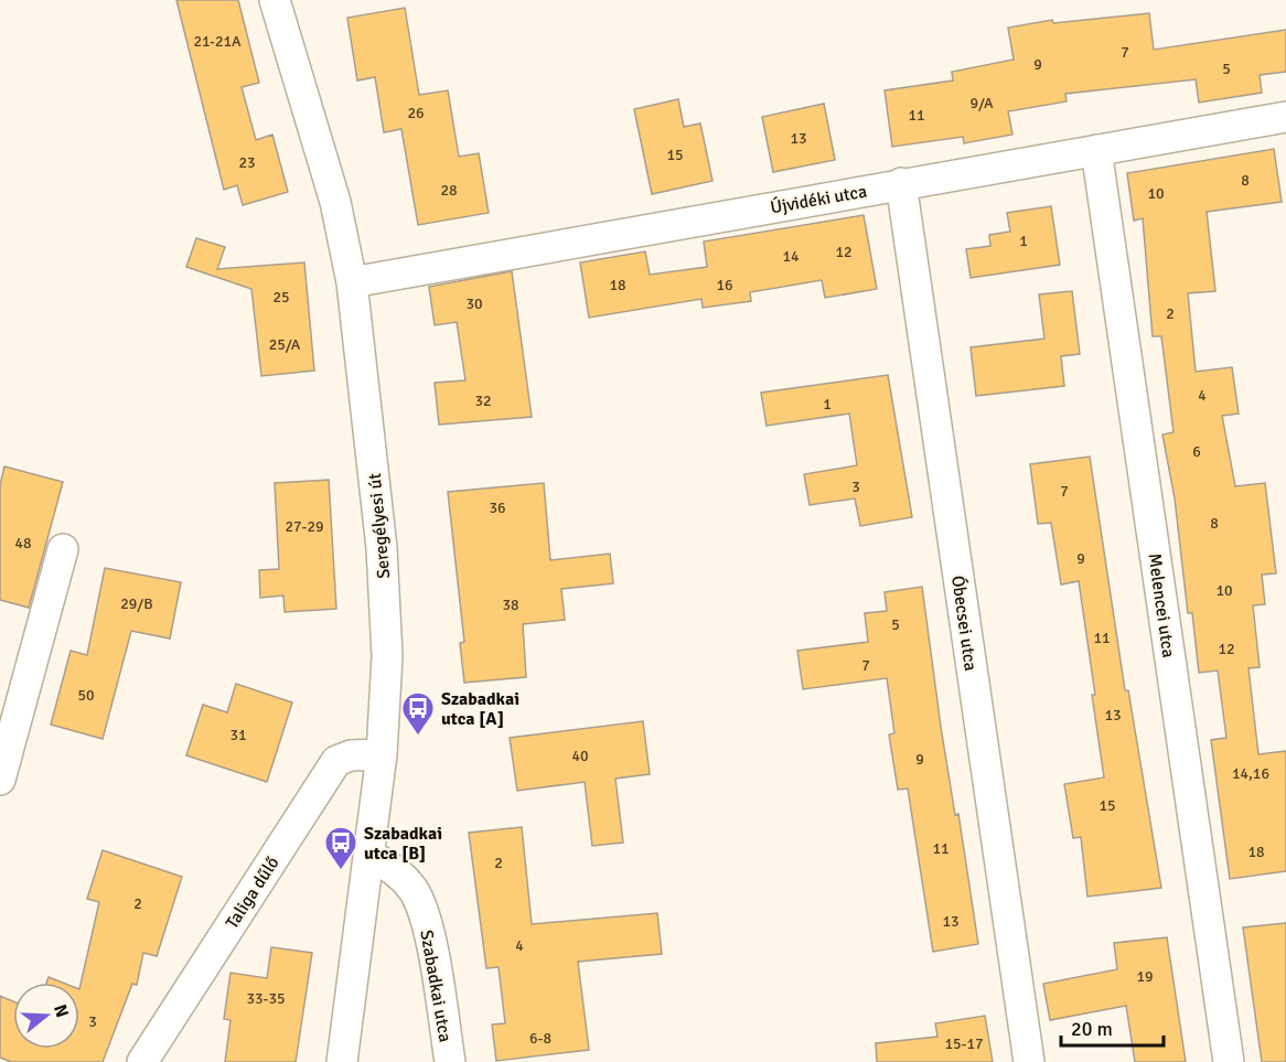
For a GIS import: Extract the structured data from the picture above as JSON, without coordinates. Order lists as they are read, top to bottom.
{
  "streets": {
    "street": [
      "Újvidéki utca",
      "Seregélyesi út",
      "Melencei utca",
      "Óbecsei utca",
      "Taliga dűlő",
      "Szabadkai utca"
    ]
  },
  "crossings": [
    ["Újvidéki utca", "Seregélyesi út"],
    ["Újvidéki utca", "Melencei utca"],
    ["Újvidéki utca", "Óbecsei utca"],
    ["Seregélyesi út", "Taliga dűlő"],
    ["Seregélyesi út", "Szabadkai utca"]
  ],
  "places": {
    "bus stop": ["Szabadkai utca [A]", "Szabadkai utca [B]"]
  },
  "house_numbers": [
    "21-21A",
    "7",
    "9",
    "5",
    "9/A",
    "26",
    "11",
    "13",
    "15",
    "23",
    "8",
    "28",
    "10",
    "1",
    "12",
    "14",
    "18",
    "16",
    "25",
    "30",
    "2",
    "25/A",
    "4",
    "32",
    "1",
    "6",
    "3",
    "7",
    "36",
    "8",
    "27-29",
    "48",
    "9",
    "10",
    "29/B",
    "38",
    "5",
    "11",
    "12",
    "7",
    "50",
    "13",
    "31",
    "40",
    "9",
    "14,16",
    "15",
    "11",
    "18",
    "2",
    "2",
    "13",
    "4",
    "19",
    "33-35",
    "3",
    "6-8",
    "15-17"
  ],
  "scale_bar": "20 m",
  "north": "right"
}
